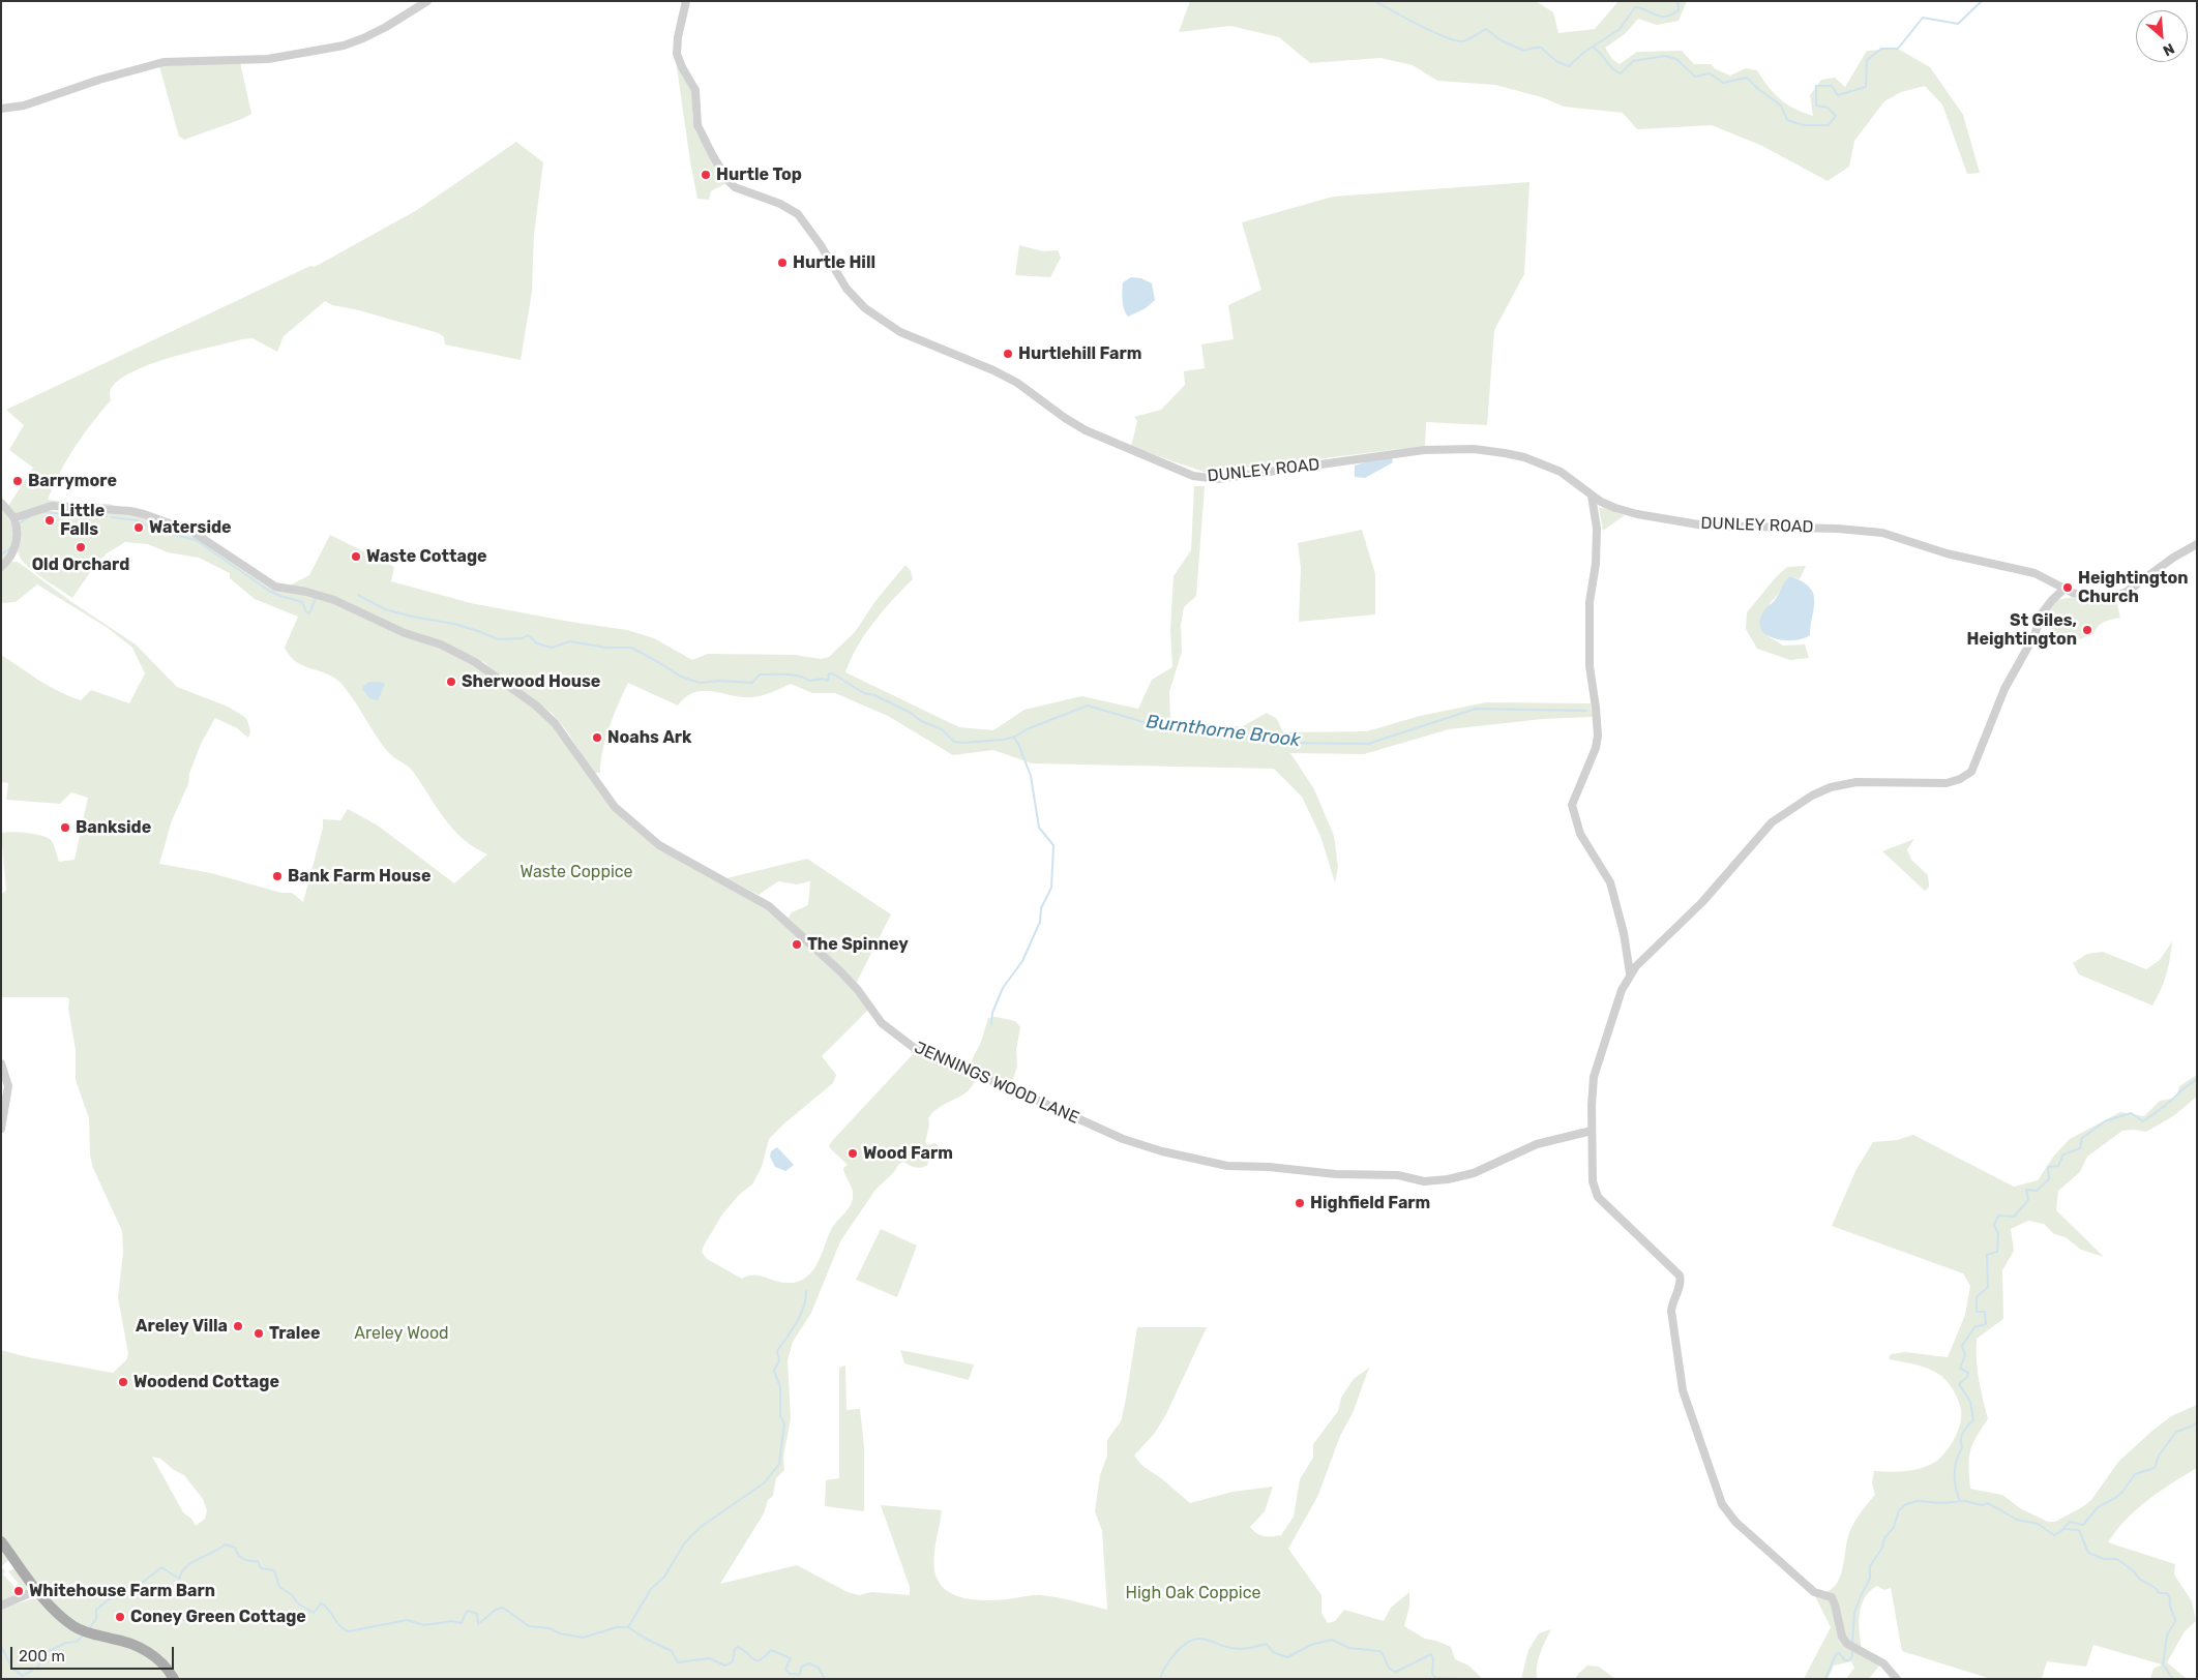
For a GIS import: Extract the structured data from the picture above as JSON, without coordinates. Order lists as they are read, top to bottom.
{
  "streets": {
    "street": ["DUNLEY ROAD", "JENNINGS WOOD LANE"]
  },
  "water": ["Burnthorne Brook"],
  "parks": ["Waste Coppice", "Areley Wood", "High Oak Coppice"],
  "places": [
    "Hurtle Top",
    "Hurtle Hill",
    "Hurtlehill Farm",
    "Barrymore",
    "Little Falls",
    "Waterside",
    "Old Orchard",
    "Waste Cottage",
    "Heightington Church",
    "St Giles, Heightington",
    "Sherwood House",
    "Noahs Ark",
    "Bankside",
    "Bank Farm House",
    "The Spinney",
    "Wood Farm",
    "Highfield Farm",
    "Areley Villa",
    "Tralee",
    "Woodend Cottage",
    "Whitehouse Farm Barn",
    "Coney Green Cottage"
  ],
  "scale_bar": "200 m",
  "north": "bottom right"
}
